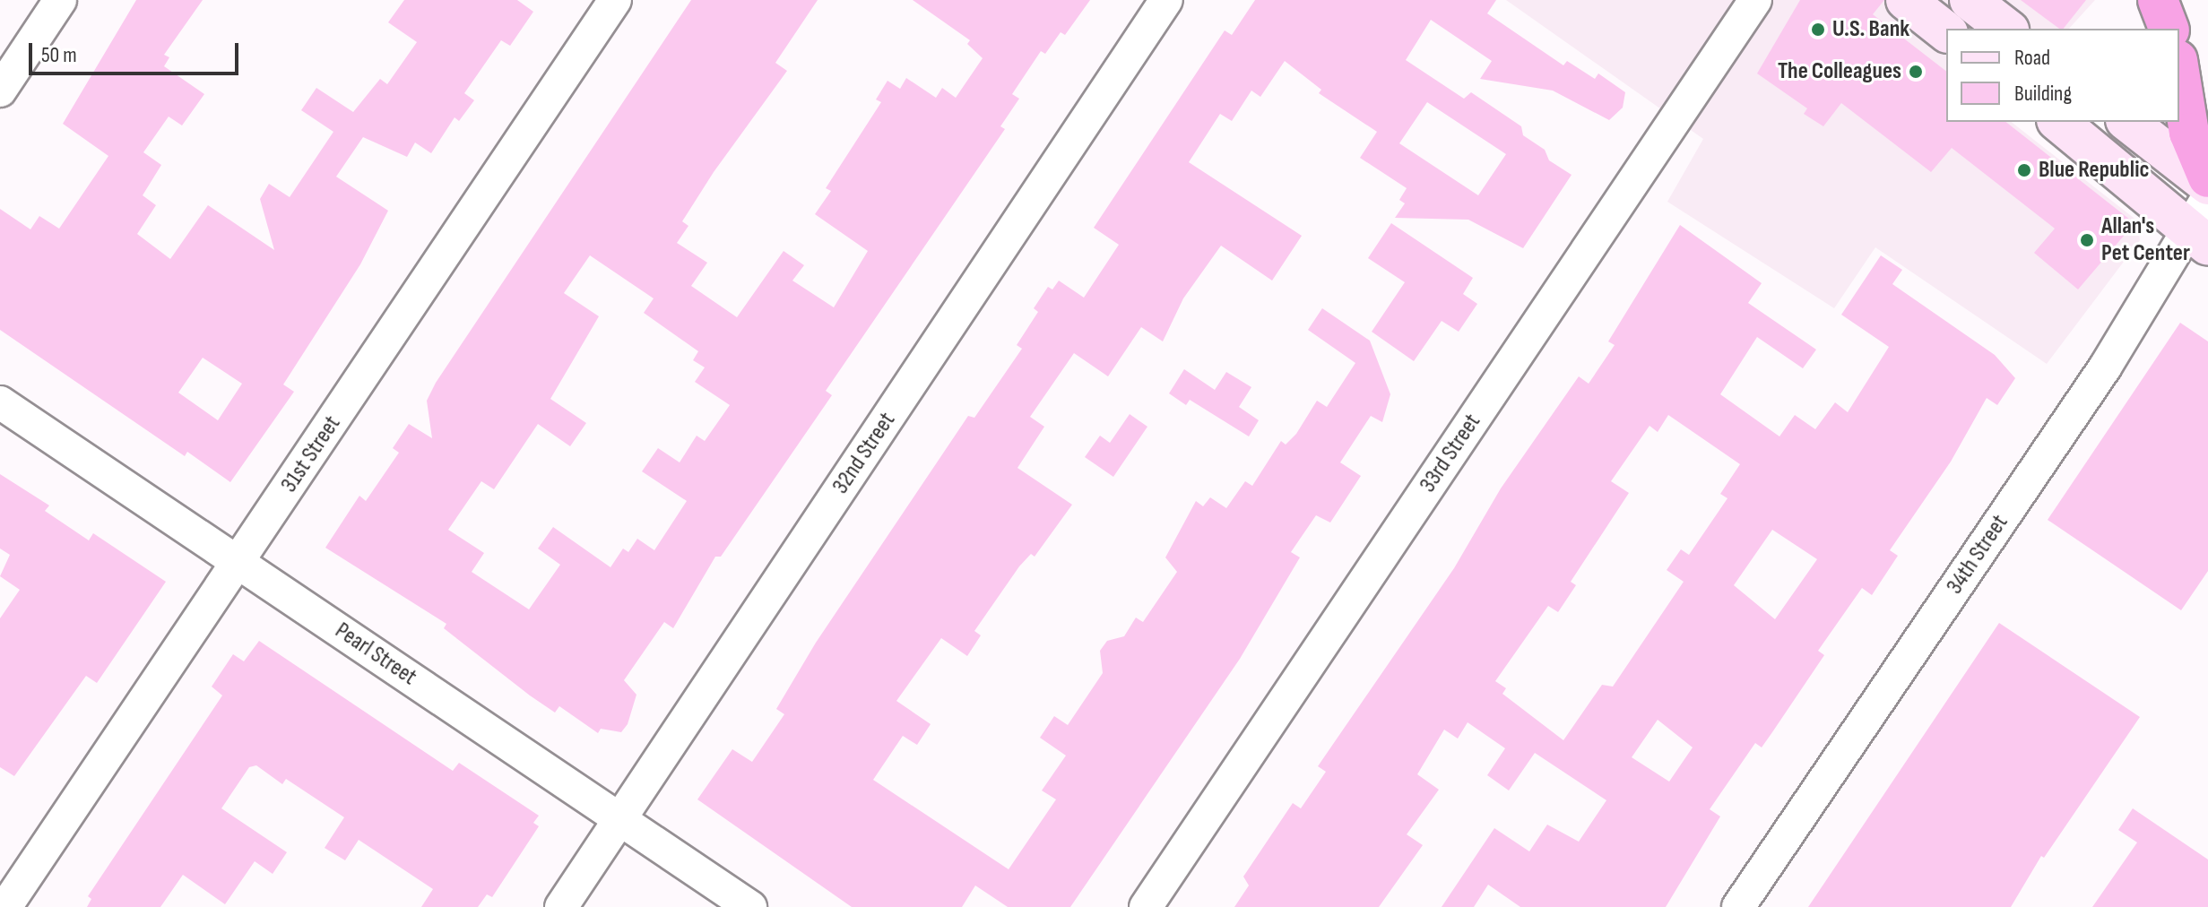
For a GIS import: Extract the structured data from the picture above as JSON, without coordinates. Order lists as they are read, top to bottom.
{
  "streets": {
    "street": [
      "32nd Street",
      "33rd Street",
      "31st Street",
      "34th Street",
      "Pearl Street"
    ]
  },
  "crossings": [
    ["32nd Street", "Pearl Street"],
    ["31st Street", "Pearl Street"]
  ],
  "places": [
    "U.S. Bank",
    "The Colleagues",
    "Blue Republic",
    "Allan's Pet Center"
  ],
  "legend": ["Road", "Building"],
  "scale_bar": "50 m"
}
